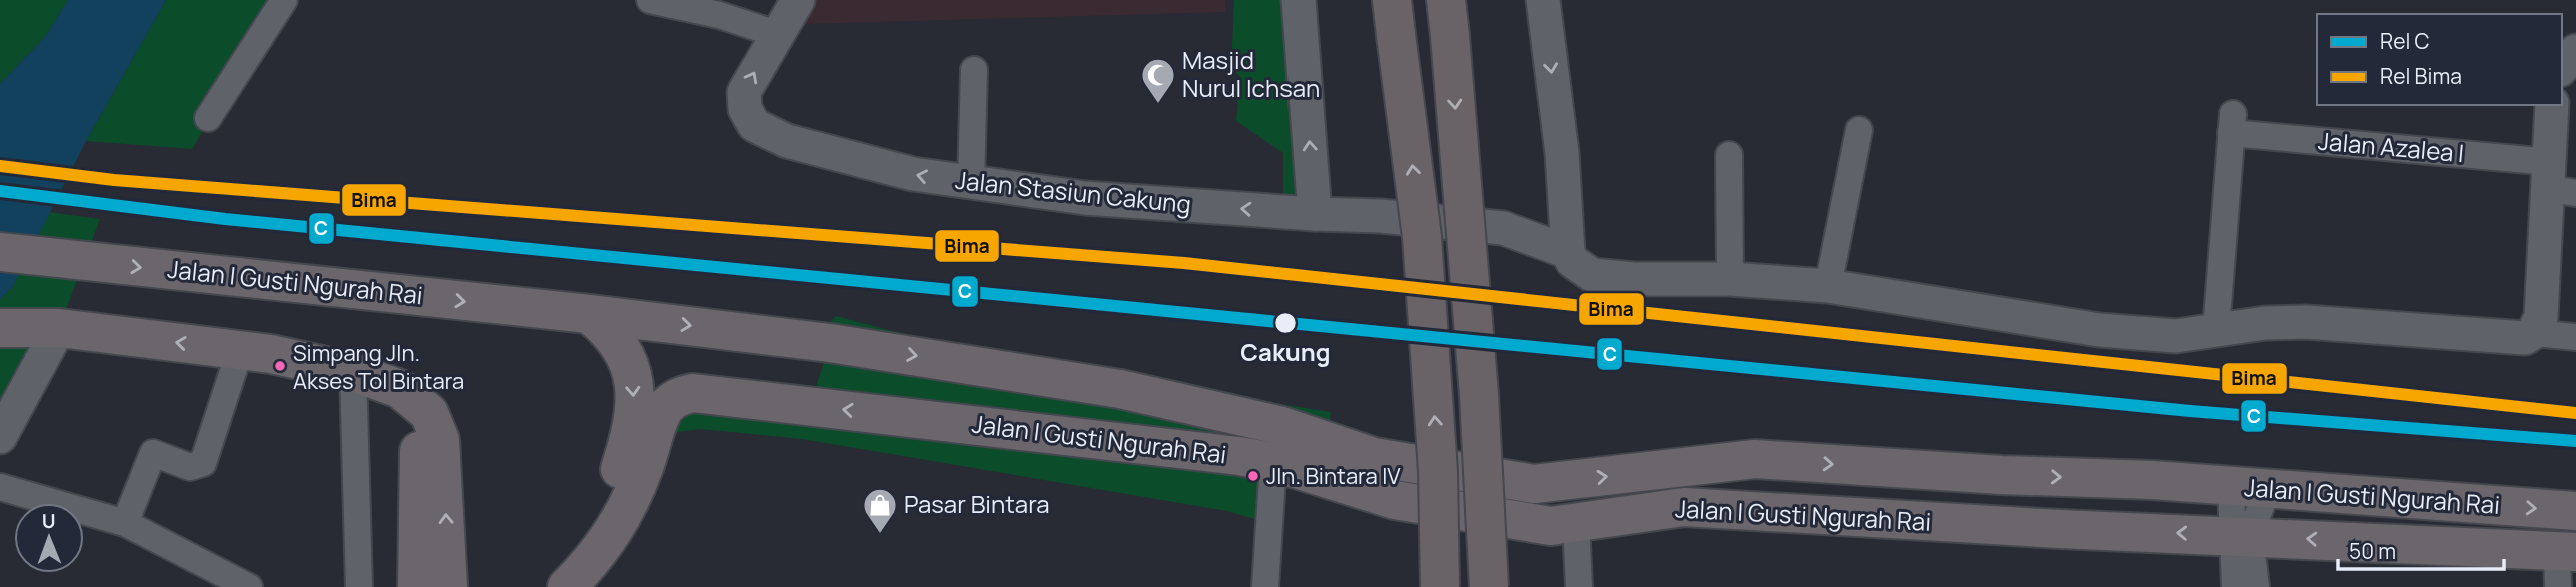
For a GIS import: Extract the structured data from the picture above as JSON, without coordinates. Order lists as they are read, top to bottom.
{
  "streets": {
    "main road": ["Jalan I Gusti Ngurah Rai"],
    "street": ["Jalan Azalea I", "Jalan Stasiun Cakung"]
  },
  "one_way": ["Jalan Stasiun Cakung"],
  "places": {
    "mosque": ["Masjid Nurul Ichsan"],
    "other": ["Cakung", "Simpang Jln. Akses Tol Bintara", "Jln. Bintara IV"],
    "shop": ["Pasar Bintara"]
  },
  "lines": ["rail line Bima", "rail line C"],
  "legend": ["Rel C", "Rel Bima"],
  "scale_bar": "50 m",
  "north": "top"
}
